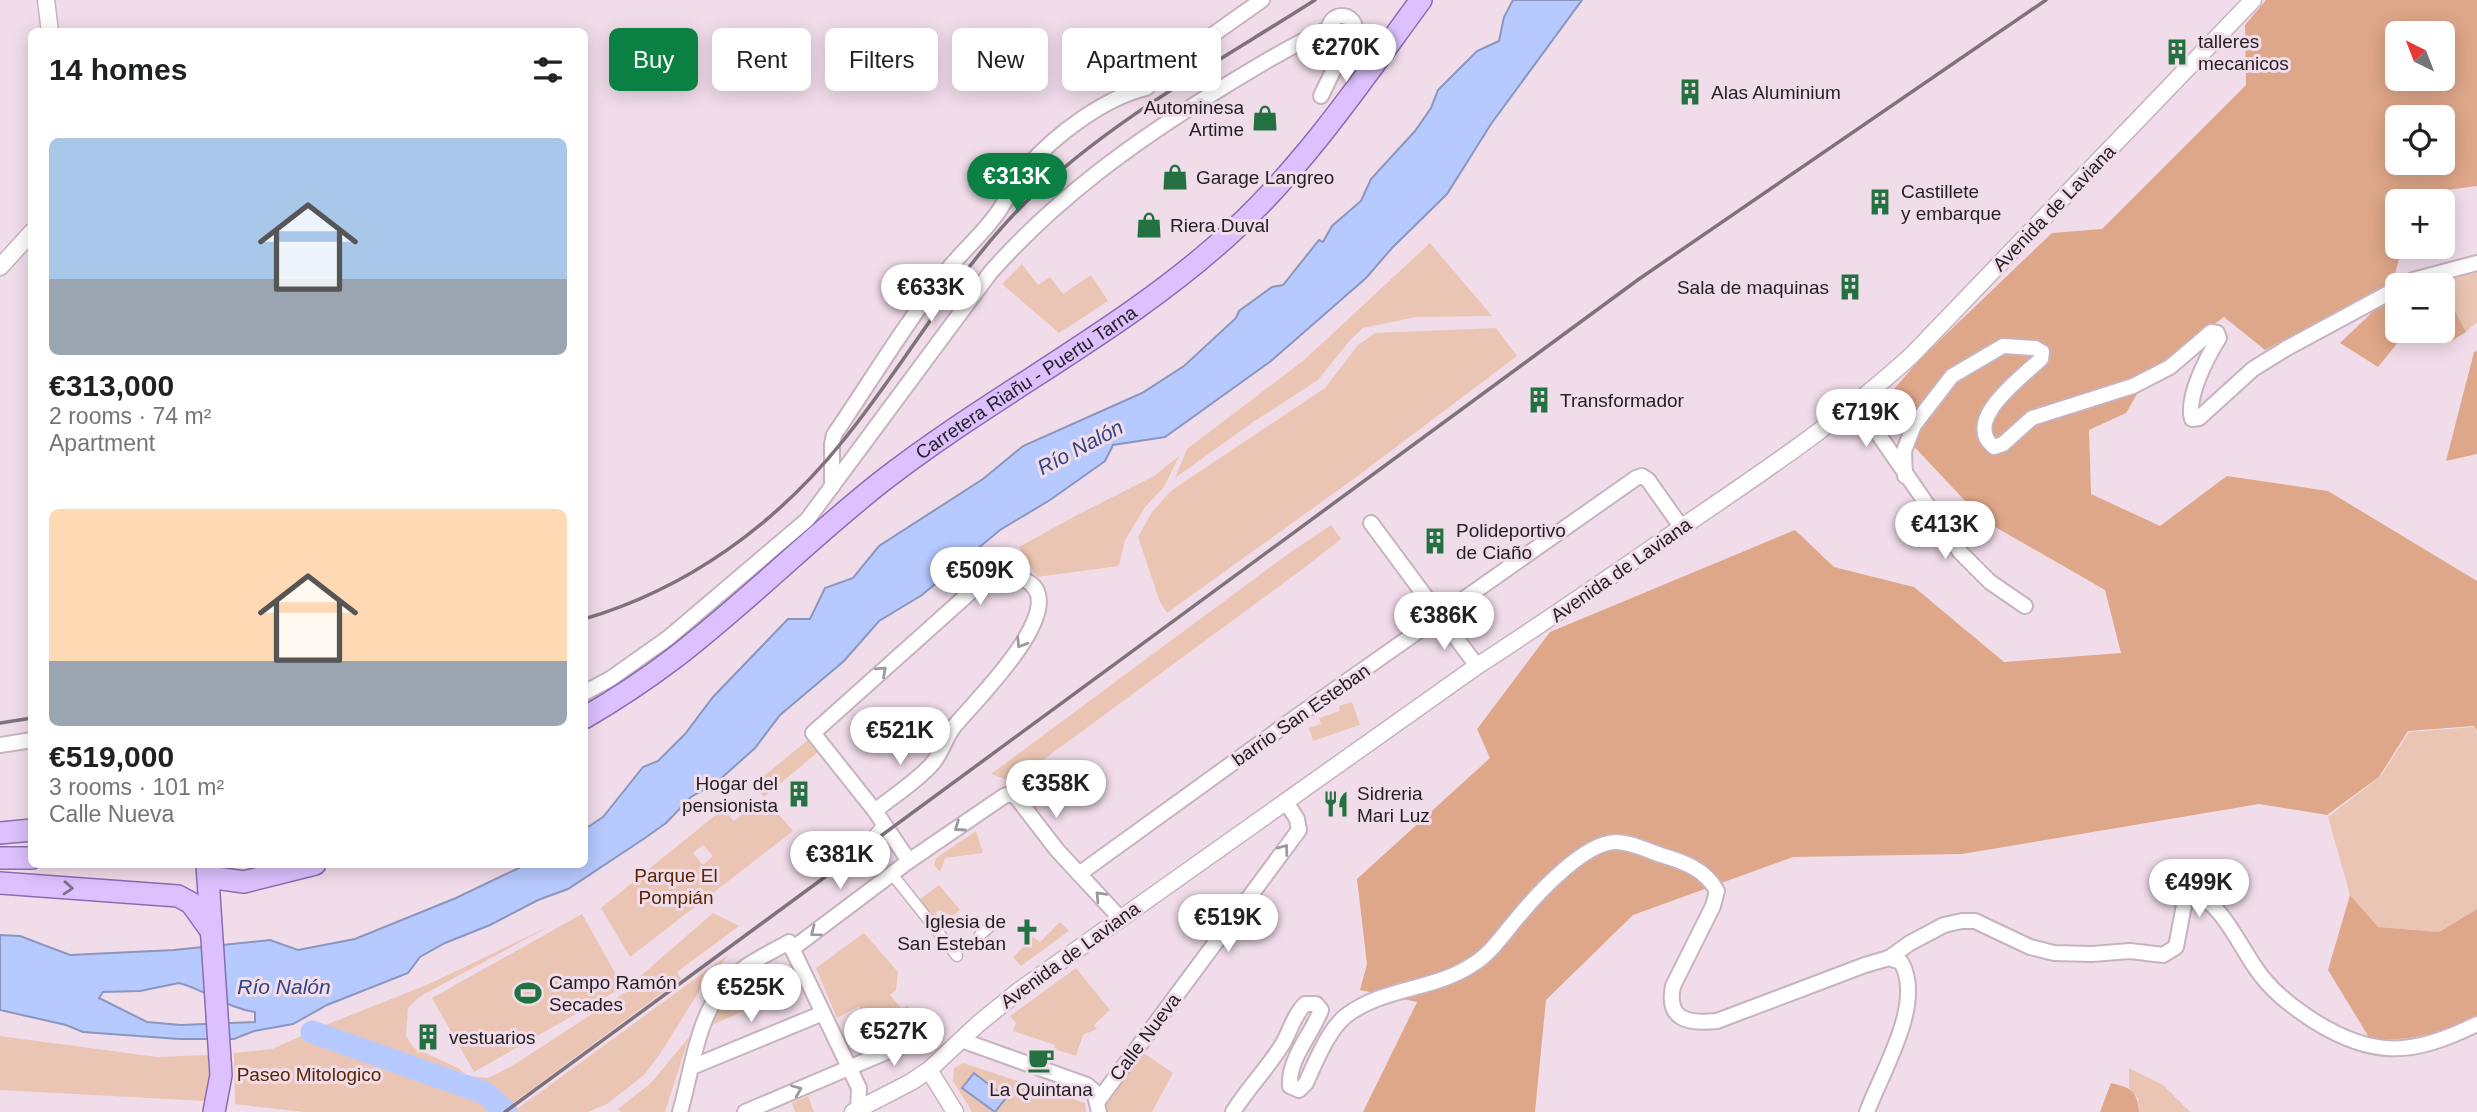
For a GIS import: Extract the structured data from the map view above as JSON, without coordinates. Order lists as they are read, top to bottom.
{
  "streets": {
    "main road": ["Carretera Riañu - Puertu Tarna"],
    "street": ["Avenida de Laviana", "barrio San Esteban", "Calle Nueva"]
  },
  "crossings": [
    ["Avenida de Laviana", "barrio San Esteban"],
    ["Avenida de Laviana", "Calle Nueva"]
  ],
  "one_way": ["Calle Nueva"],
  "water": ["Río Nalón"],
  "parks": ["Parque El Pompián", "Paseo Mitologico"],
  "places": {
    "building": [
      "talleres mecanicos",
      "Alas Aluminium",
      "Castillete y embarque",
      "Sala de maquinas",
      "Transformador",
      "Polideportivo de Ciaño",
      "Hogar del pensionista",
      "vestuarios"
    ],
    "shop": ["Autominesa Artime", "Garage Langreo", "Riera Duval"],
    "restaurant": ["Sidreria Mari Luz"],
    "church": ["Iglesia de San Esteban"],
    "sports": ["Campo Ramón Secades"],
    "cafe": ["La Quintana"]
  },
  "north": "top left",
  "page": {
    "map_buttons": ["+", "−"],
    "price": [
      "€270K",
      "€313K",
      "€633K",
      "€719K",
      "€413K",
      "€509K",
      "€386K",
      "€521K",
      "€358K",
      "€381K",
      "€499K",
      "€519K",
      "€525K",
      "€527K"
    ],
    "chip": [
      "Buy",
      "Rent",
      "Filters",
      "New",
      "Apartment"
    ],
    "heading": "14 homes",
    "list": [
      {
        "name": "€313,000",
        "note": "2 rooms · 74 m² · Apartment"
      },
      {
        "name": "€519,000",
        "note": "3 rooms · 101 m² · Calle Nueva"
      }
    ]
  }
}
